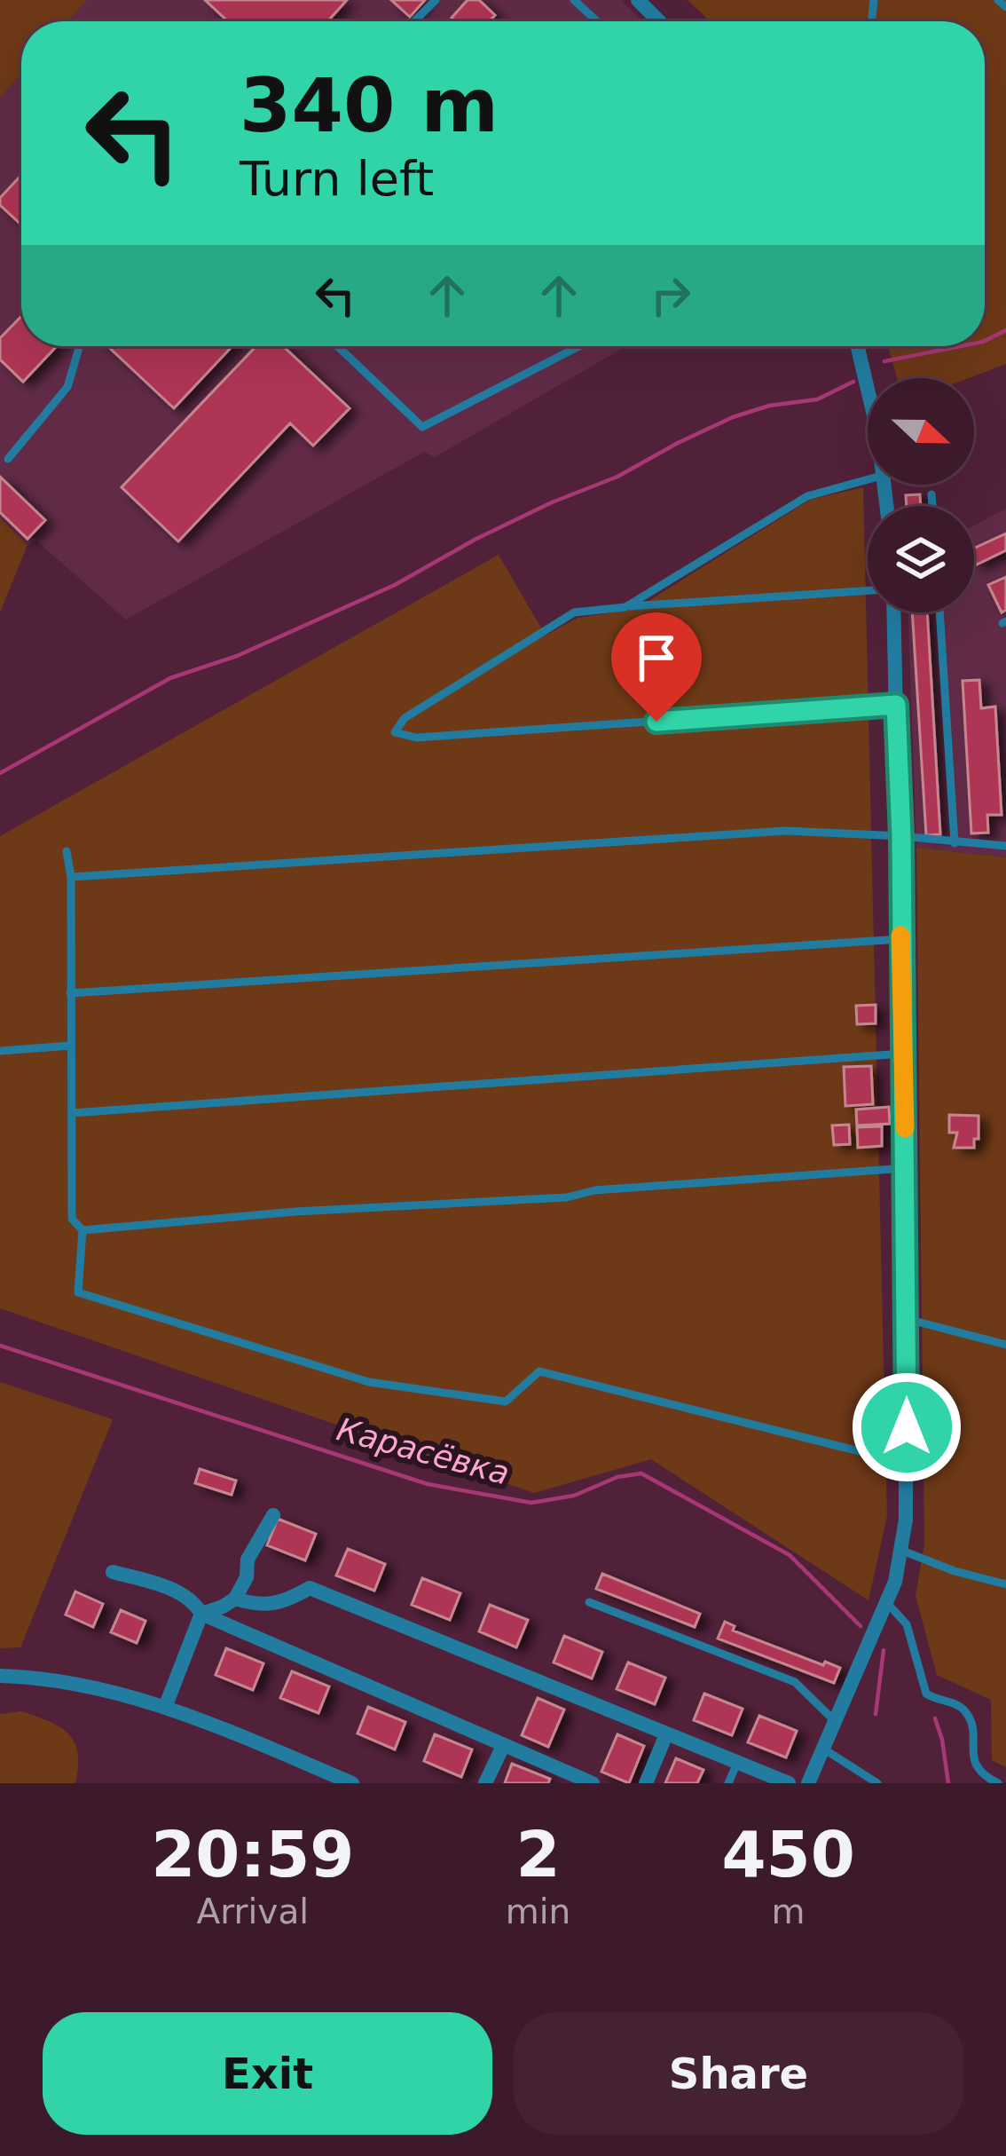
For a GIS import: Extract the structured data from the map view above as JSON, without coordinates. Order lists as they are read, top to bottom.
{
  "water": ["Карасёвка"],
  "north": "right",
  "page": {
    "turn": ["340 m", "Turn left"],
    "eta": [
      "20:59",
      "Arrival",
      "2",
      "min",
      "450",
      "m"
    ],
    "buttons": ["Exit", "Share"]
  }
}
